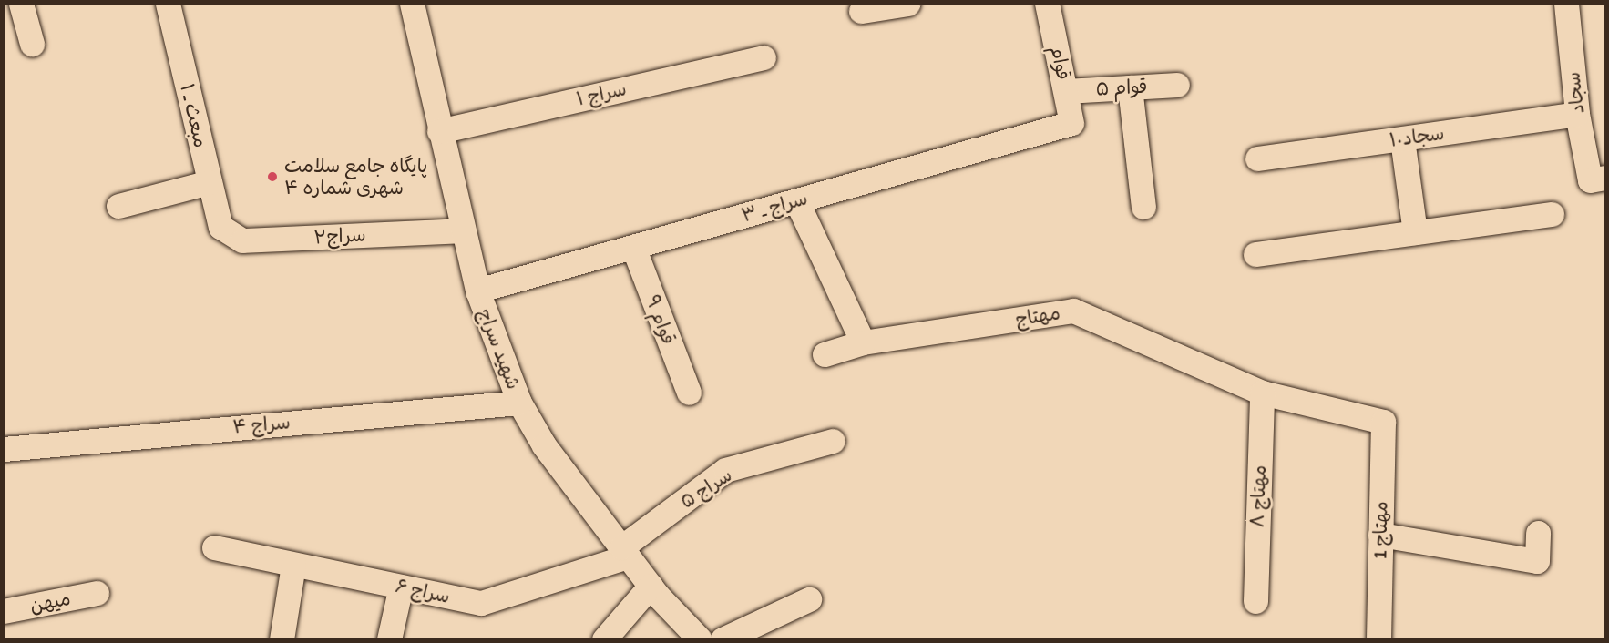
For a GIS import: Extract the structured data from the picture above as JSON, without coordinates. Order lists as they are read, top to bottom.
{
  "streets": {
    "street": [
      "قوام",
      "قوام ۵",
      "سجاد",
      "سراج ۱",
      "مبعث ـ ۱",
      "سجاد۱۰",
      "سراج ـ ۳",
      "سراج۲",
      "مهتاج",
      "قوام ۹",
      "شهید سراج",
      "سراج ۴",
      "سراج ۵",
      "مهتاج ۸",
      "مهتاج 1",
      "سراج ۶",
      "میهن"
    ]
  },
  "crossings": [
    ["قوام", "قوام ۵"],
    ["قوام", "سراج ـ ۳"],
    ["سجاد", "سجاد۱۰"],
    ["سراج ۱", "شهید سراج"],
    ["مبعث ـ ۱", "سراج۲"],
    ["سراج ـ ۳", "قوام ۹"],
    ["سراج ـ ۳", "شهید سراج"],
    ["سراج۲", "شهید سراج"],
    ["مهتاج", "مهتاج ۸"],
    ["مهتاج", "مهتاج 1"],
    ["شهید سراج", "سراج ۴"],
    ["شهید سراج", "سراج ۵"],
    ["شهید سراج", "سراج ۶"],
    ["سراج ۵", "سراج ۶"]
  ],
  "places": ["پایگاه جامع سلامت شهری شماره ۴"]
}
